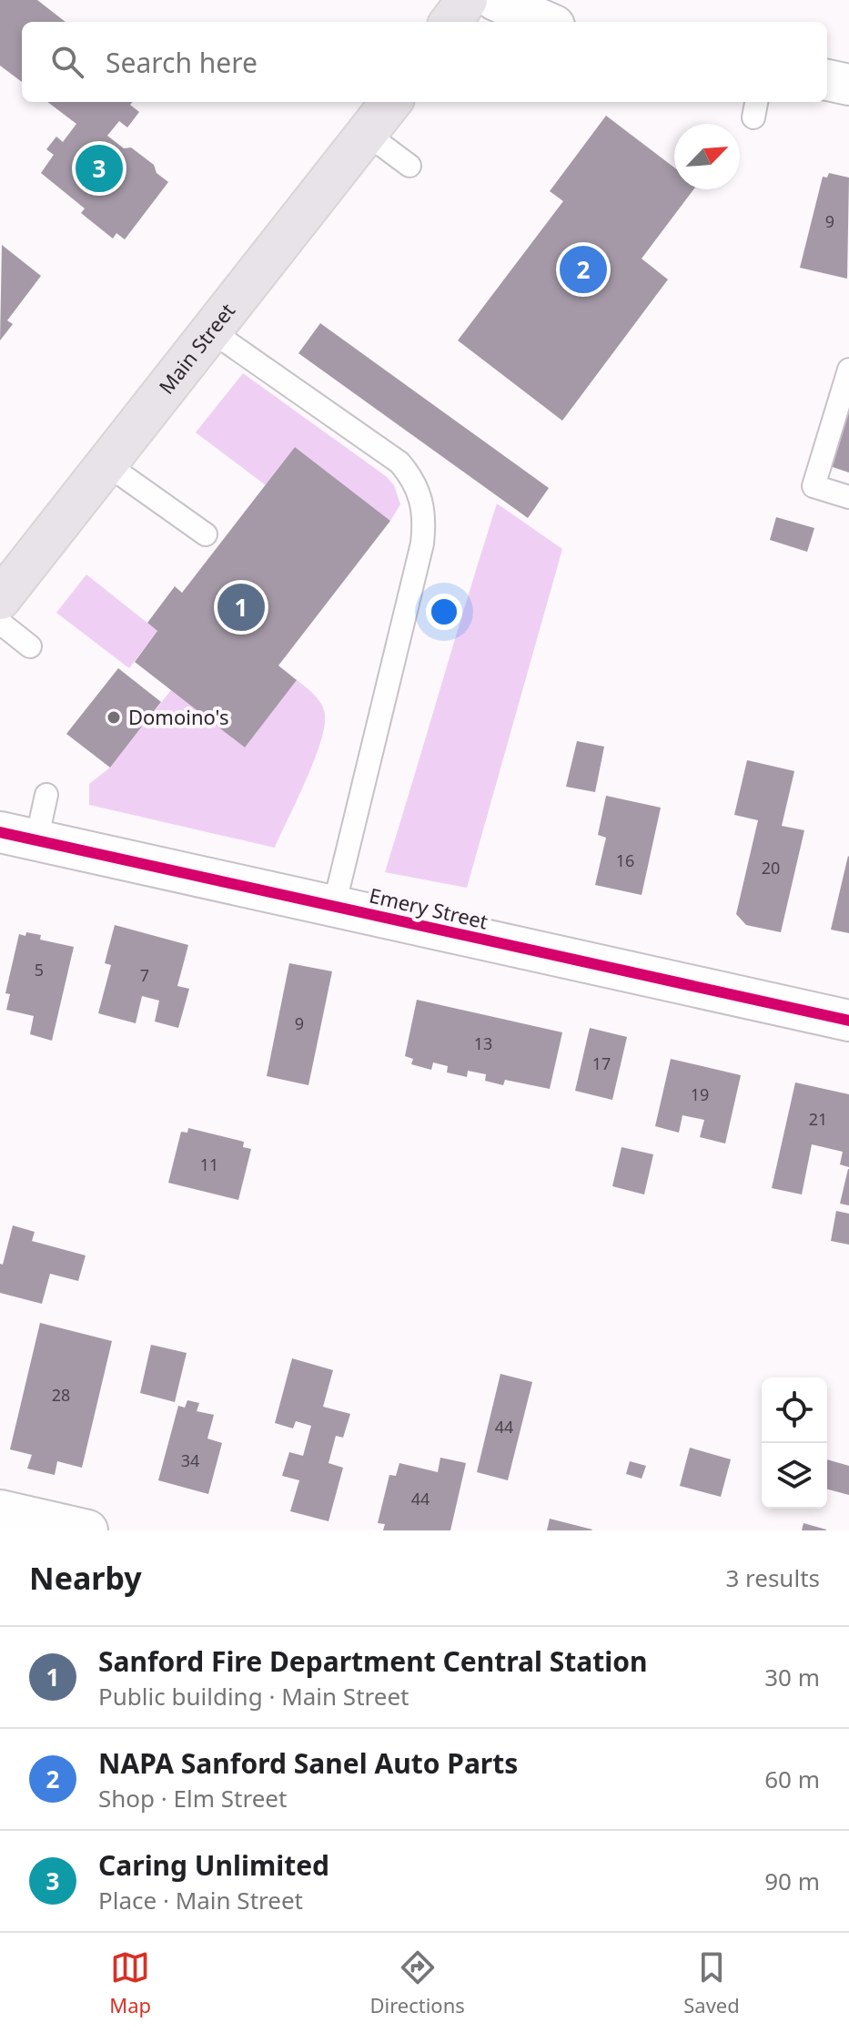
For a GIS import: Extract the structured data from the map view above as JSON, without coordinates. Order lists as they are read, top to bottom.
{
  "streets": {
    "highway": ["Main Street"],
    "street": ["Emery Street"]
  },
  "places": ["Domoino's"],
  "house_numbers": [
    "9",
    "16",
    "20",
    "5",
    "7",
    "9",
    "13",
    "17",
    "19",
    "21",
    "11",
    "28",
    "44",
    "34",
    "44"
  ],
  "north": "top right",
  "page": {
    "search": "Search here",
    "pins": ["3", "2", "1"],
    "heading": ["Nearby", "3 results"],
    "list": [
      {
        "mark": "1",
        "name": "Sanford Fire Department Central Station",
        "note": "Public building · Main Street",
        "value": "30 m"
      },
      {
        "mark": "2",
        "name": "NAPA Sanford Sanel Auto Parts",
        "note": "Shop · Elm Street",
        "value": "60 m"
      },
      {
        "mark": "3",
        "name": "Caring Unlimited",
        "note": "Place · Main Street",
        "value": "90 m"
      }
    ],
    "nav": ["Map", "Directions", "Saved"]
  }
}
